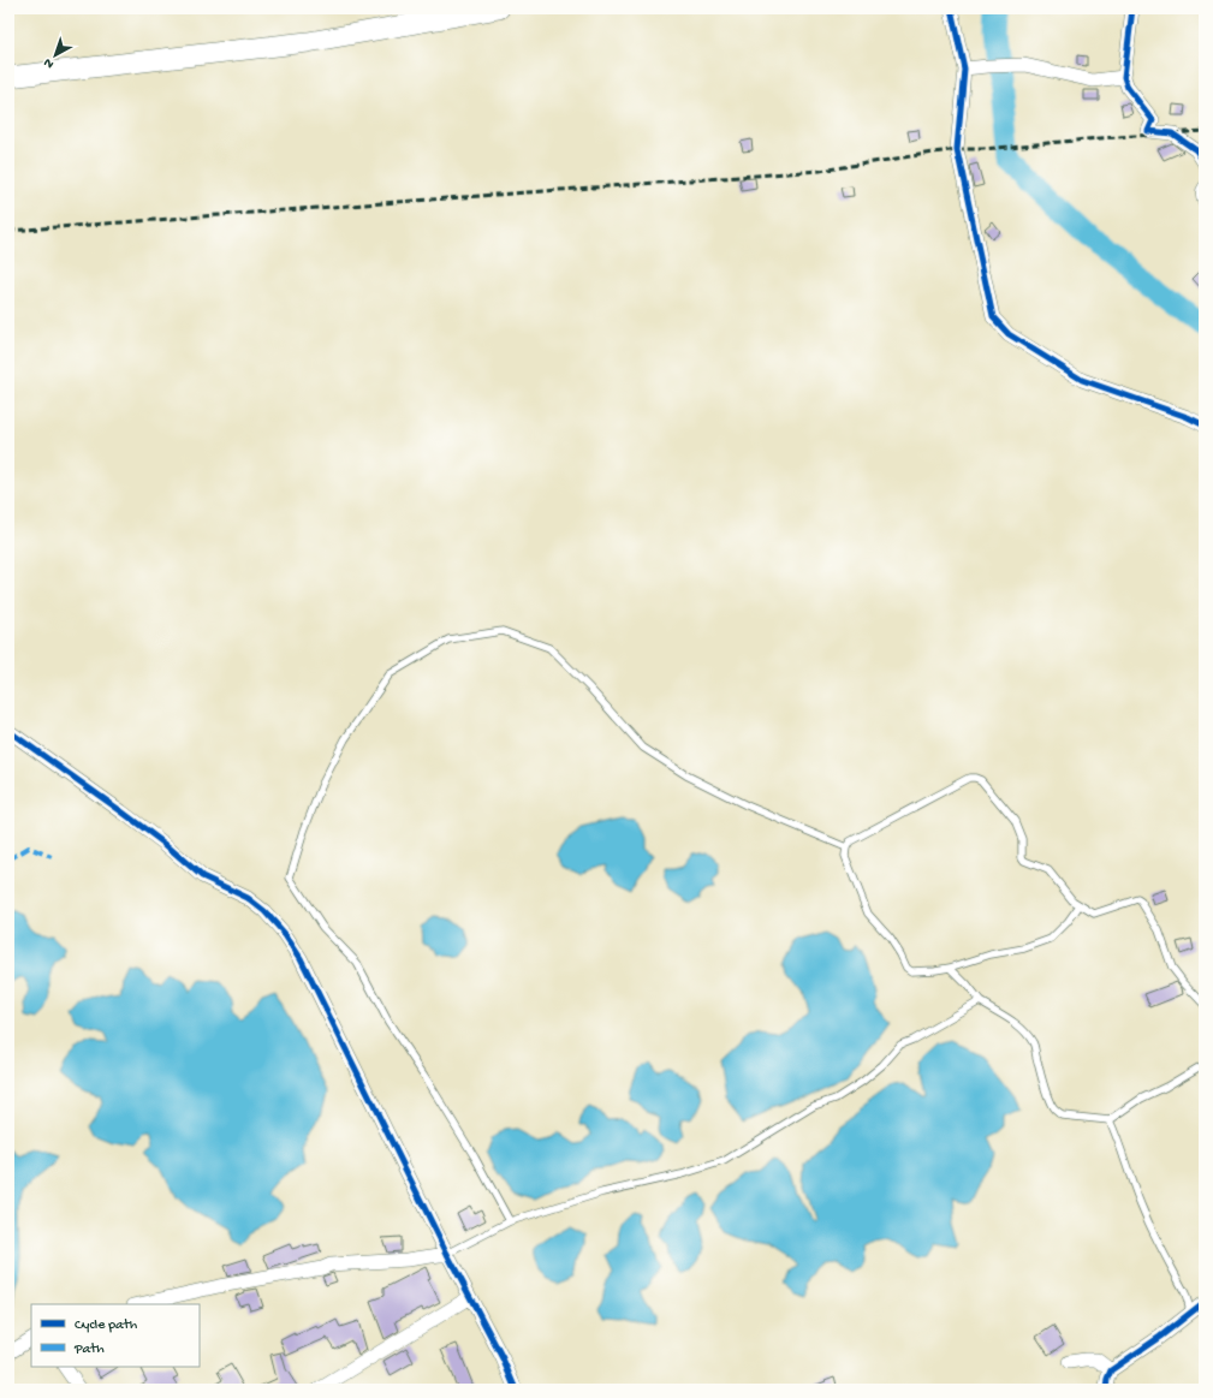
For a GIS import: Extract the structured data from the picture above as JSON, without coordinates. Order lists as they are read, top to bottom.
{
  "legend": ["Cycle path", "Path"],
  "north": "bottom left"
}
